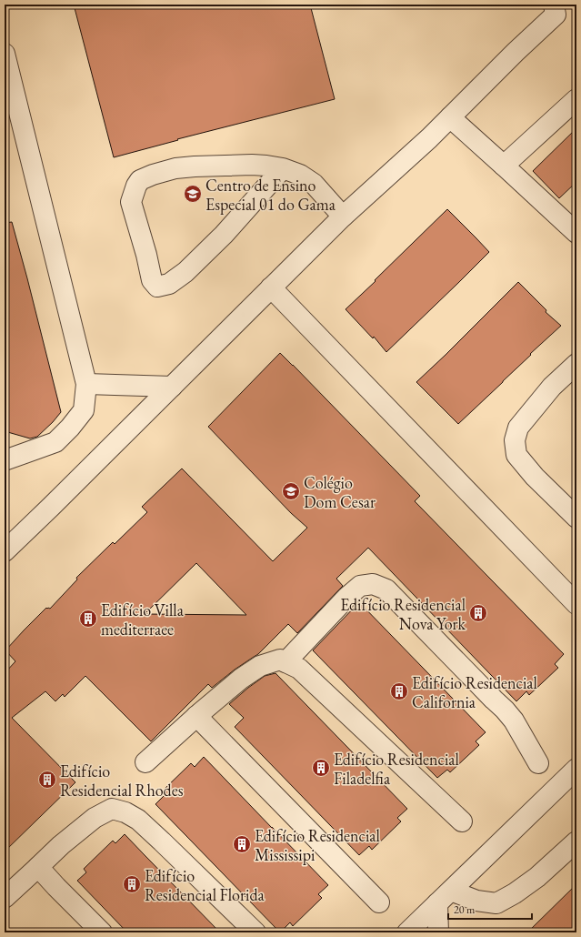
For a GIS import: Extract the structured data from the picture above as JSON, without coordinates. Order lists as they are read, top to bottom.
{
  "places": {
    "school or university": ["Centro de Ensino Especial 01 do Gama", "Colégio Dom Cesar"],
    "building": [
      "Edifício Residencial Nova York",
      "Edifício Villa mediterraee",
      "Edifício Residencial California",
      "Edifício Residencial Filadelfia",
      "Edifício Residencial Rhodes",
      "Edifício Residencial Mississipi",
      "Edifício Residencial Florida"
    ]
  },
  "scale_bar": "20 m"
}
